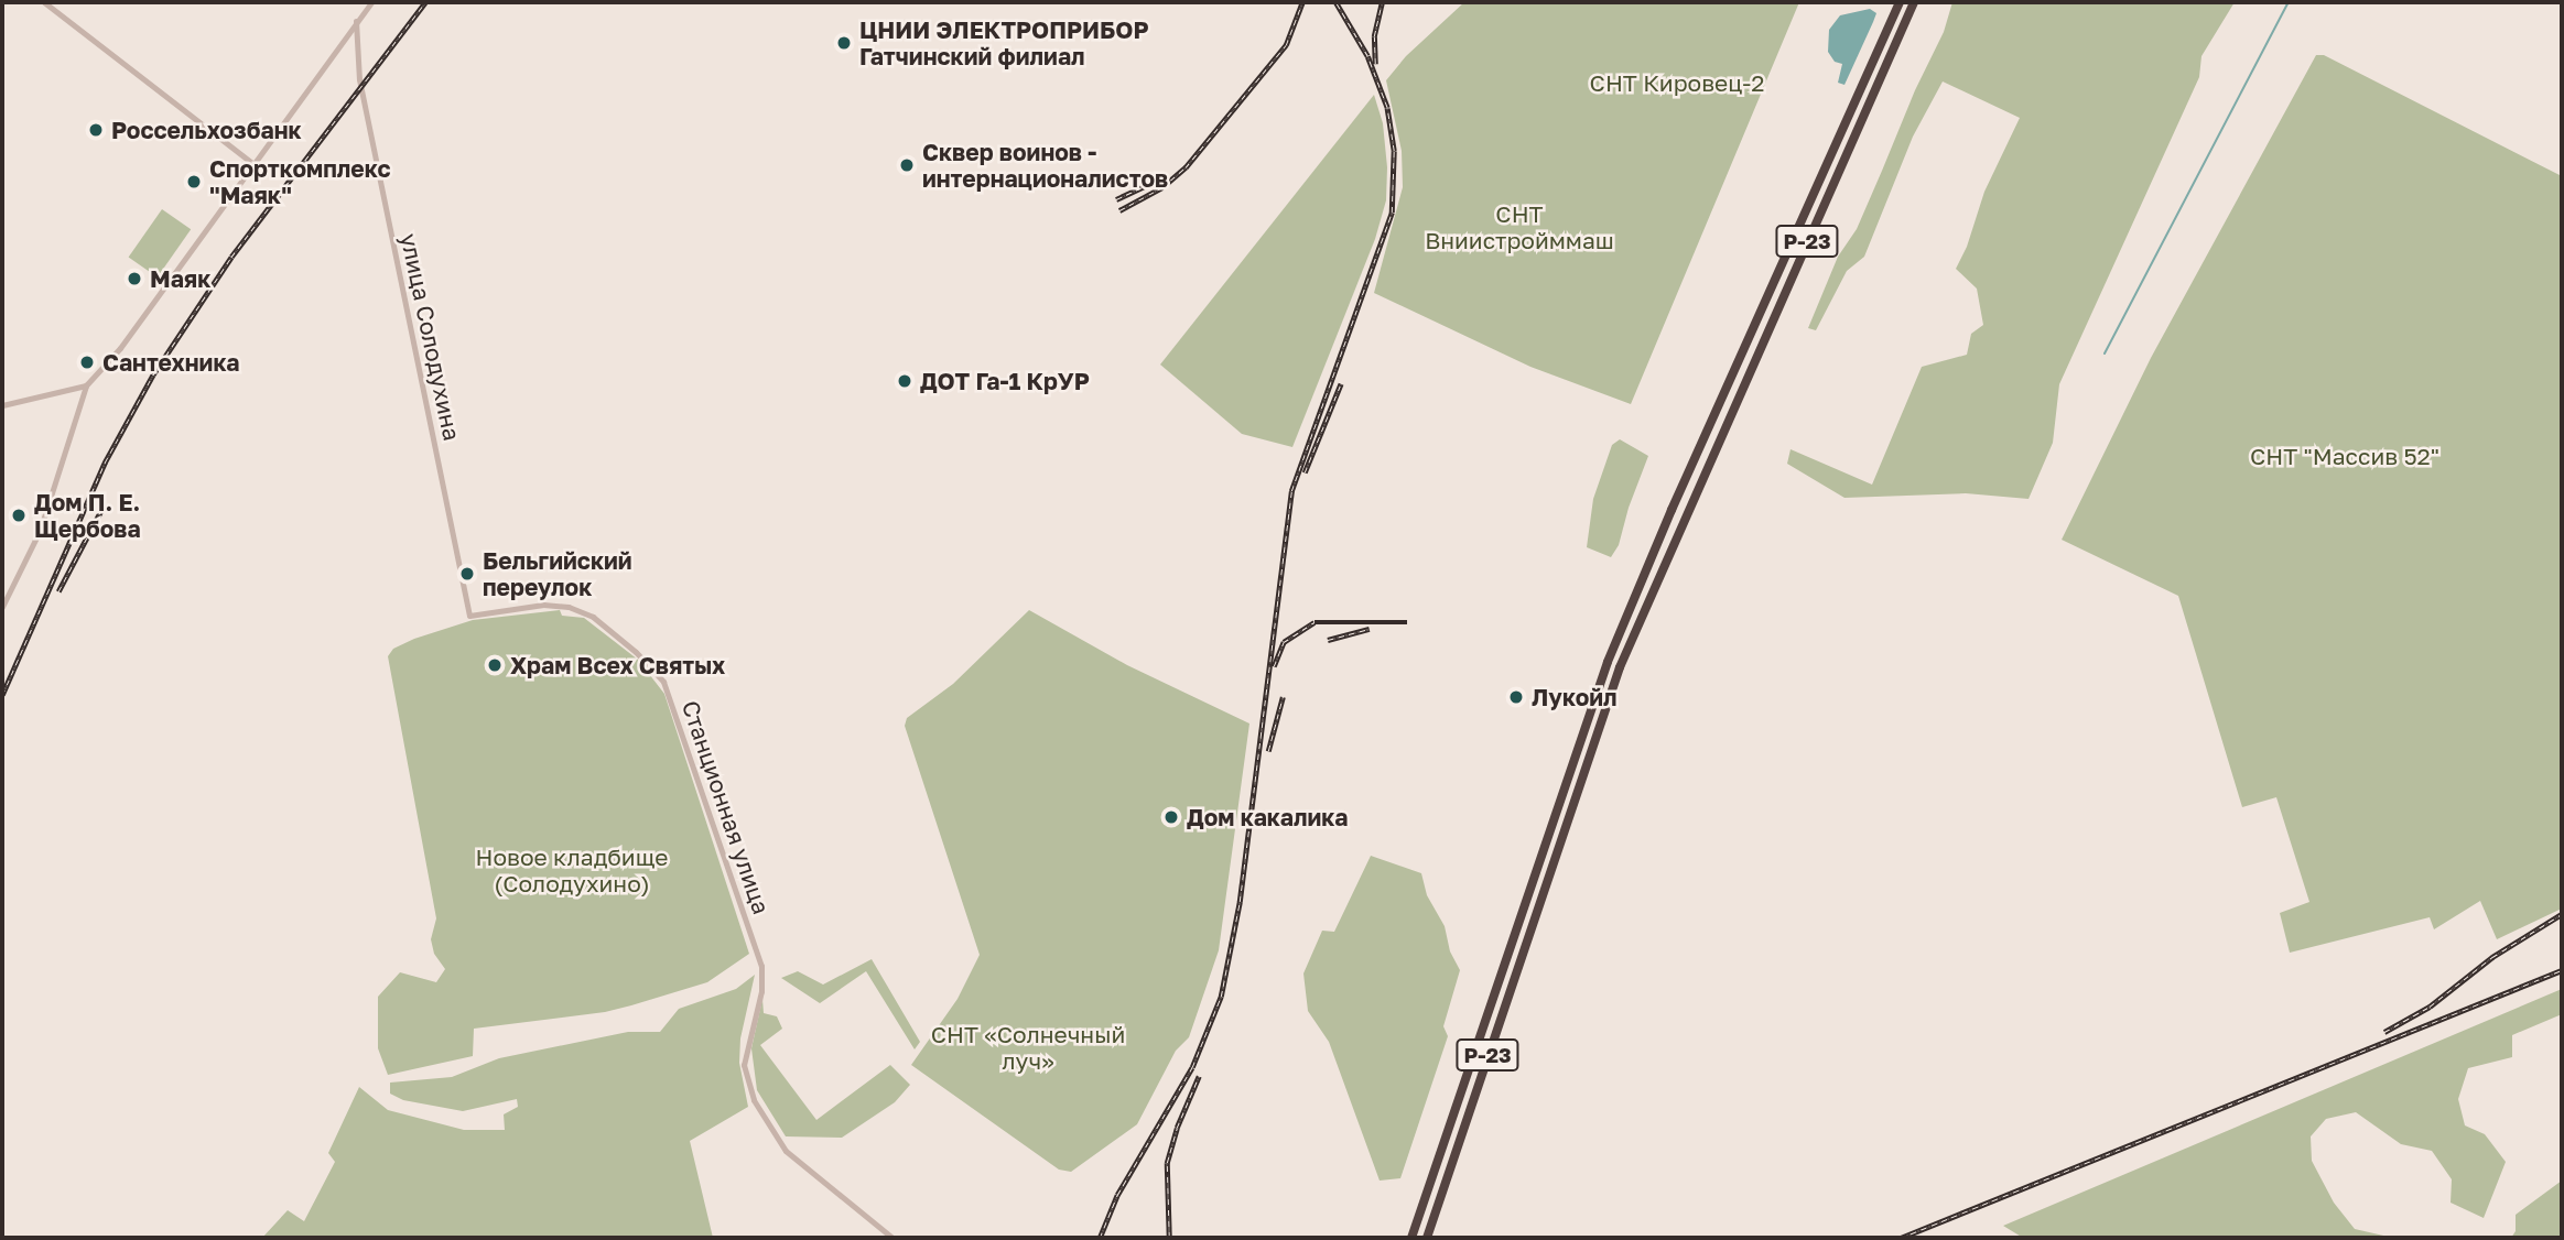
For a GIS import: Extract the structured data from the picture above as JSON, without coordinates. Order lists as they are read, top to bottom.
{
  "streets": {
    "highway": ["Р-23"],
    "street": ["улица Солодухина", "Станционная улица"]
  },
  "crossings": [
    ["улица Солодухина", "Станционная улица"]
  ],
  "parks": [
    "СНТ Кировец-2",
    "СНТ Вниистройммаш",
    "СНТ \"Массив 52\"",
    "Новое кладбище (Солодухино)",
    "СНТ «Солнечный луч»"
  ],
  "places": [
    "ЦНИИ ЭЛЕКТРОПРИБОР Гатчинский филиал",
    "Россельхозбанк",
    "Сквер воинов - интернационалистов",
    "Спорткомплекс \"Маяк\"",
    "Маяк",
    "Сантехника",
    "ДОТ Га-1 КрУР",
    "Дом П. Е. Щербова",
    "Бельгийский переулок",
    "Храм Всех Святых",
    "Лукойл",
    "Дом какалика"
  ]
}
